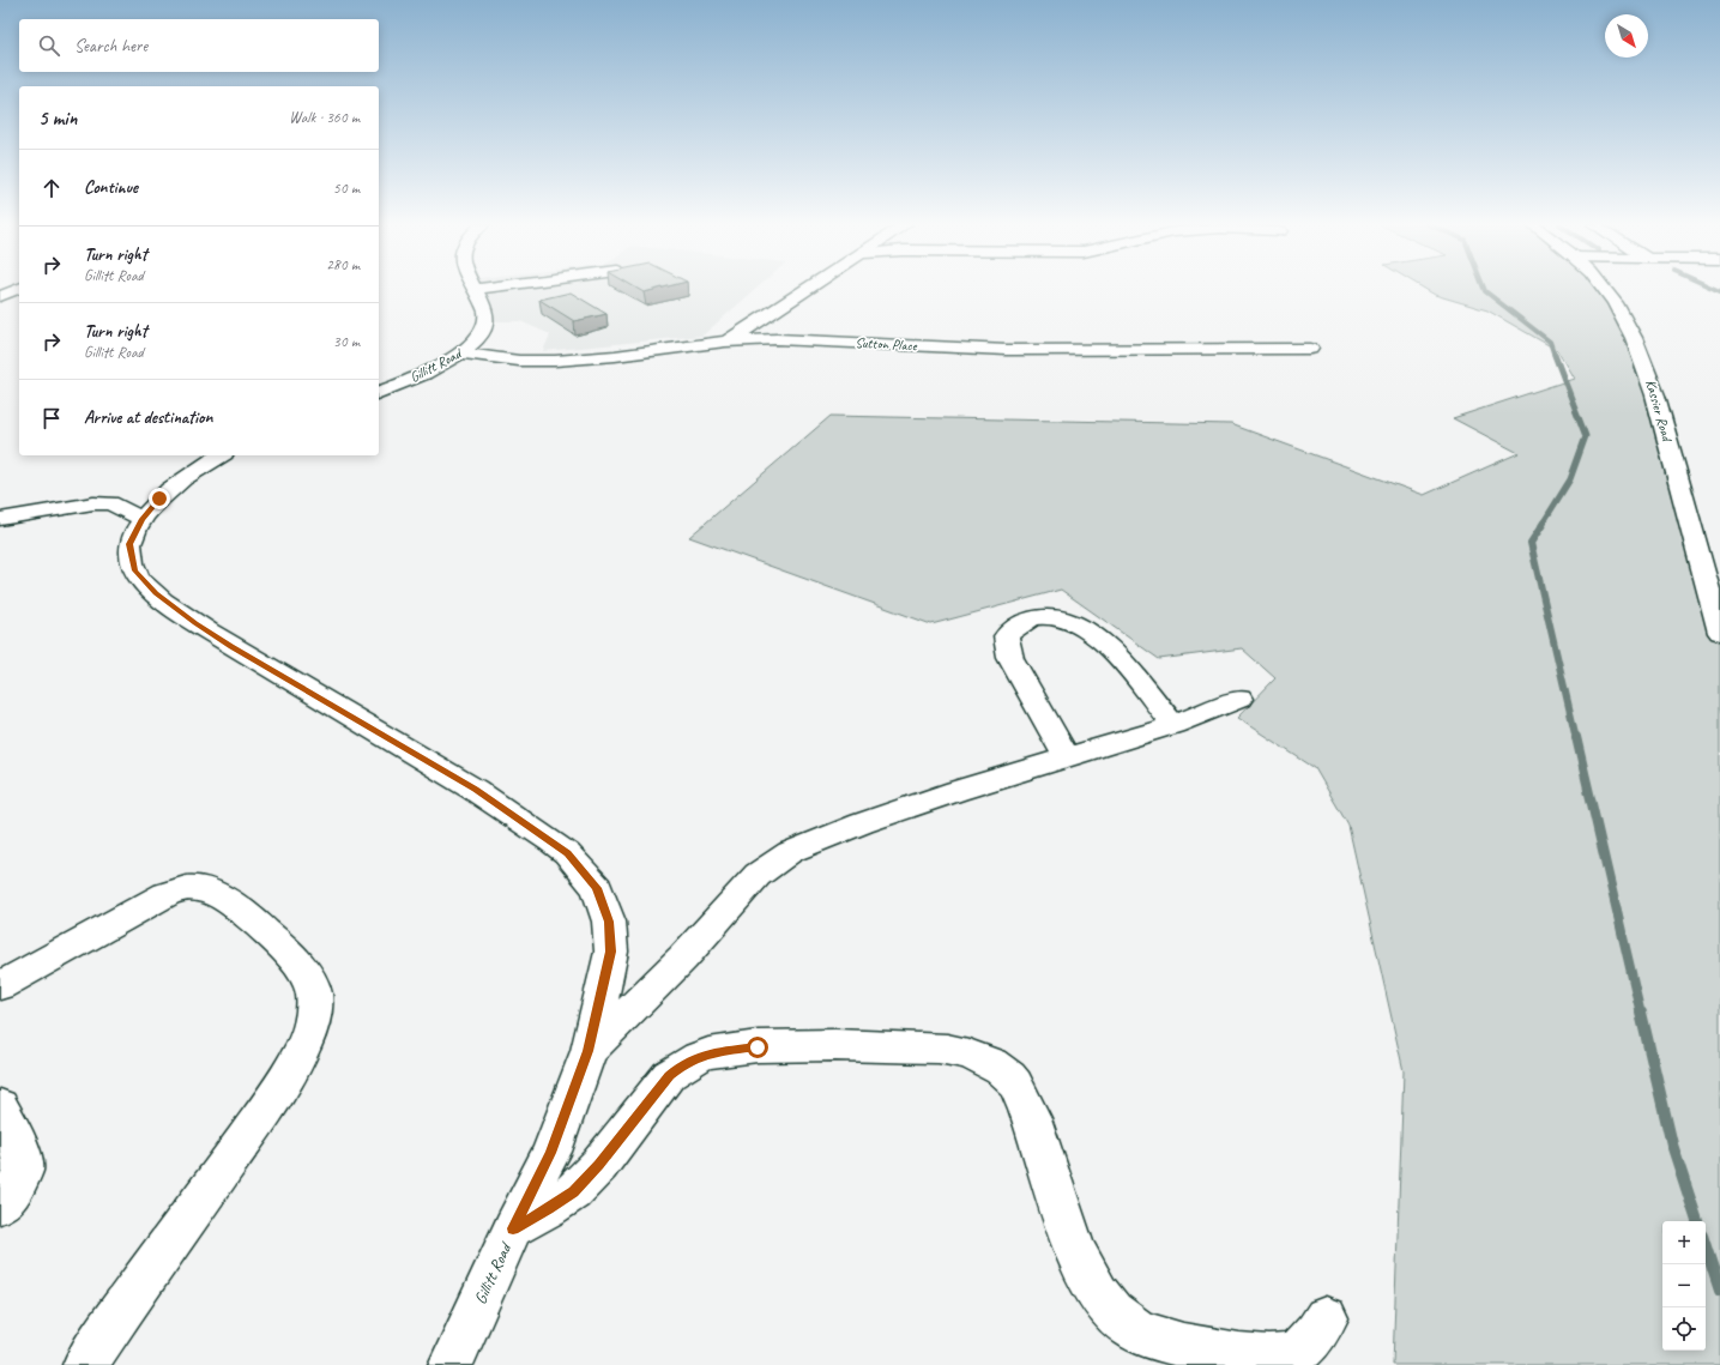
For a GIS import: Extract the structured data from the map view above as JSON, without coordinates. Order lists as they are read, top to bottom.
{
  "streets": {
    "street": ["Sutton Place", "Gillitt Road", "Kassier Road"]
  },
  "crossings": [
    ["Sutton Place", "Gillitt Road"]
  ],
  "north": "bottom right",
  "page": {
    "search": "Search here",
    "heading": ["5 min", "Walk · 360 m"],
    "list": [
      ["Continue", "50 m"],
      ["Turn right", "Gillitt Road", "280 m"],
      ["Turn right", "Gillitt Road", "30 m"],
      "Arrive at destination"
    ],
    "map_buttons": ["+", "−"]
  }
}
